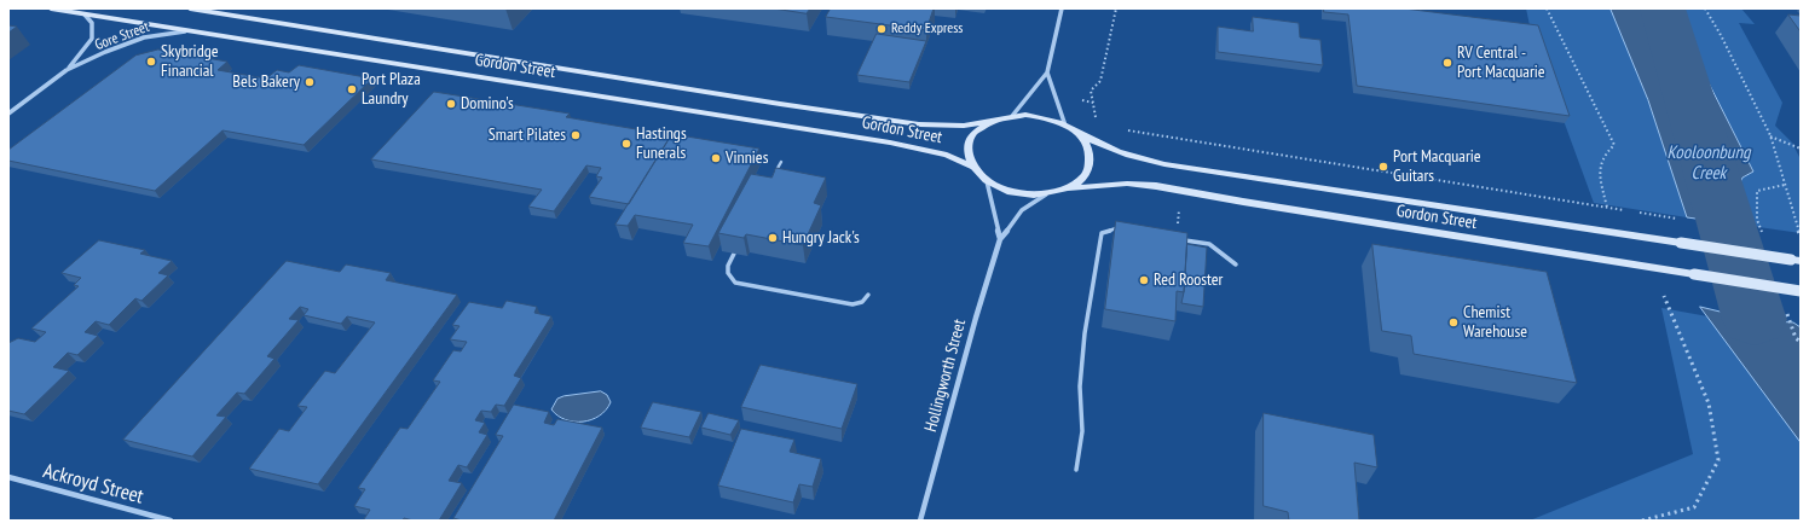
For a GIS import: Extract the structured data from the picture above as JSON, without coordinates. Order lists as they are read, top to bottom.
{
  "streets": {
    "main road": ["Gordon Street"],
    "street": ["Gore Street", "Hollingworth Street", "Ackroyd Street"]
  },
  "crossings": [
    ["Gore Street", "Gordon Street"],
    ["Gordon Street", "Hollingworth Street"]
  ],
  "water": ["Kooloonbung Creek"],
  "places": [
    "Reddy Express",
    "Skybridge Financial",
    "RV Central - Port Macquarie",
    "Bels Bakery",
    "Port Plaza Laundry",
    "Domino's",
    "Smart Pilates",
    "Hastings Funerals",
    "Vinnies",
    "Port Macquarie Guitars",
    "Hungry Jack's",
    "Red Rooster",
    "Chemist Warehouse"
  ]
}
